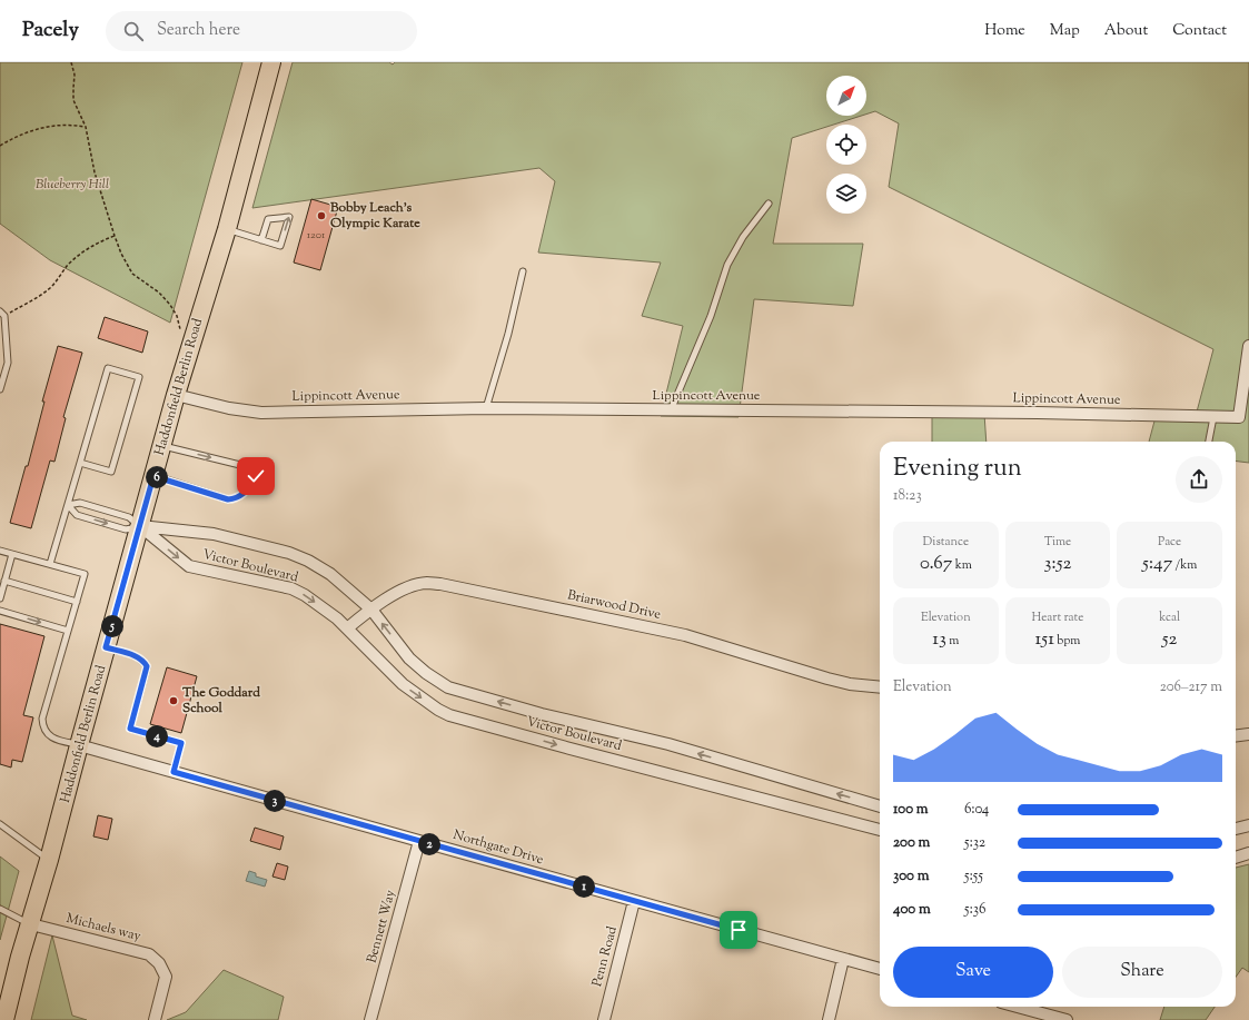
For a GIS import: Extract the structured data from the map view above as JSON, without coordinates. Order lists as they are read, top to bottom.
{
  "streets": {
    "main road": ["Haddonfield Berlin Road"],
    "street": [
      "Lippincott Avenue",
      "Victor Boulevard",
      "Briarwood Drive",
      "Northgate Drive",
      "Bennett Way",
      "Michaels way",
      "Penn Road"
    ]
  },
  "crossings": [
    ["Haddonfield Berlin Road", "Lippincott Avenue"],
    ["Haddonfield Berlin Road", "Victor Boulevard"],
    ["Haddonfield Berlin Road", "Northgate Drive"],
    ["Haddonfield Berlin Road", "Michaels way"],
    ["Victor Boulevard", "Briarwood Drive"],
    ["Northgate Drive", "Bennett Way"],
    ["Northgate Drive", "Penn Road"]
  ],
  "parks": ["Blueberry Hill"],
  "places": ["Bobby Leach's Olympic Karate", "The Goddard School"],
  "house_numbers": ["1201"],
  "north": "top right",
  "page": {
    "header": "Pacely",
    "search": "Search here",
    "nav": [
      "Home",
      "Map",
      "About",
      "Contact"
    ],
    "heading": ["Evening run", "18:23"],
    "pins": [
      "6",
      "5",
      "4",
      "3",
      "2",
      "1"
    ],
    "stats": [
      ["Distance", "0.67 km"],
      ["Time", "3:52"],
      ["Pace", "5:47 /km"],
      ["Elevation", "13 m"],
      ["Heart rate", "151 bpm"],
      ["kcal", "52"]
    ],
    "chart": ["Elevation", "206–217 m"],
    "list": [
      {
        "name": "100 m",
        "note": "6:04"
      },
      {
        "name": "200 m",
        "note": "5:32"
      },
      {
        "name": "300 m",
        "note": "5:55"
      },
      {
        "name": "400 m",
        "note": "5:36"
      }
    ],
    "buttons": ["Save", "Share"]
  }
}
